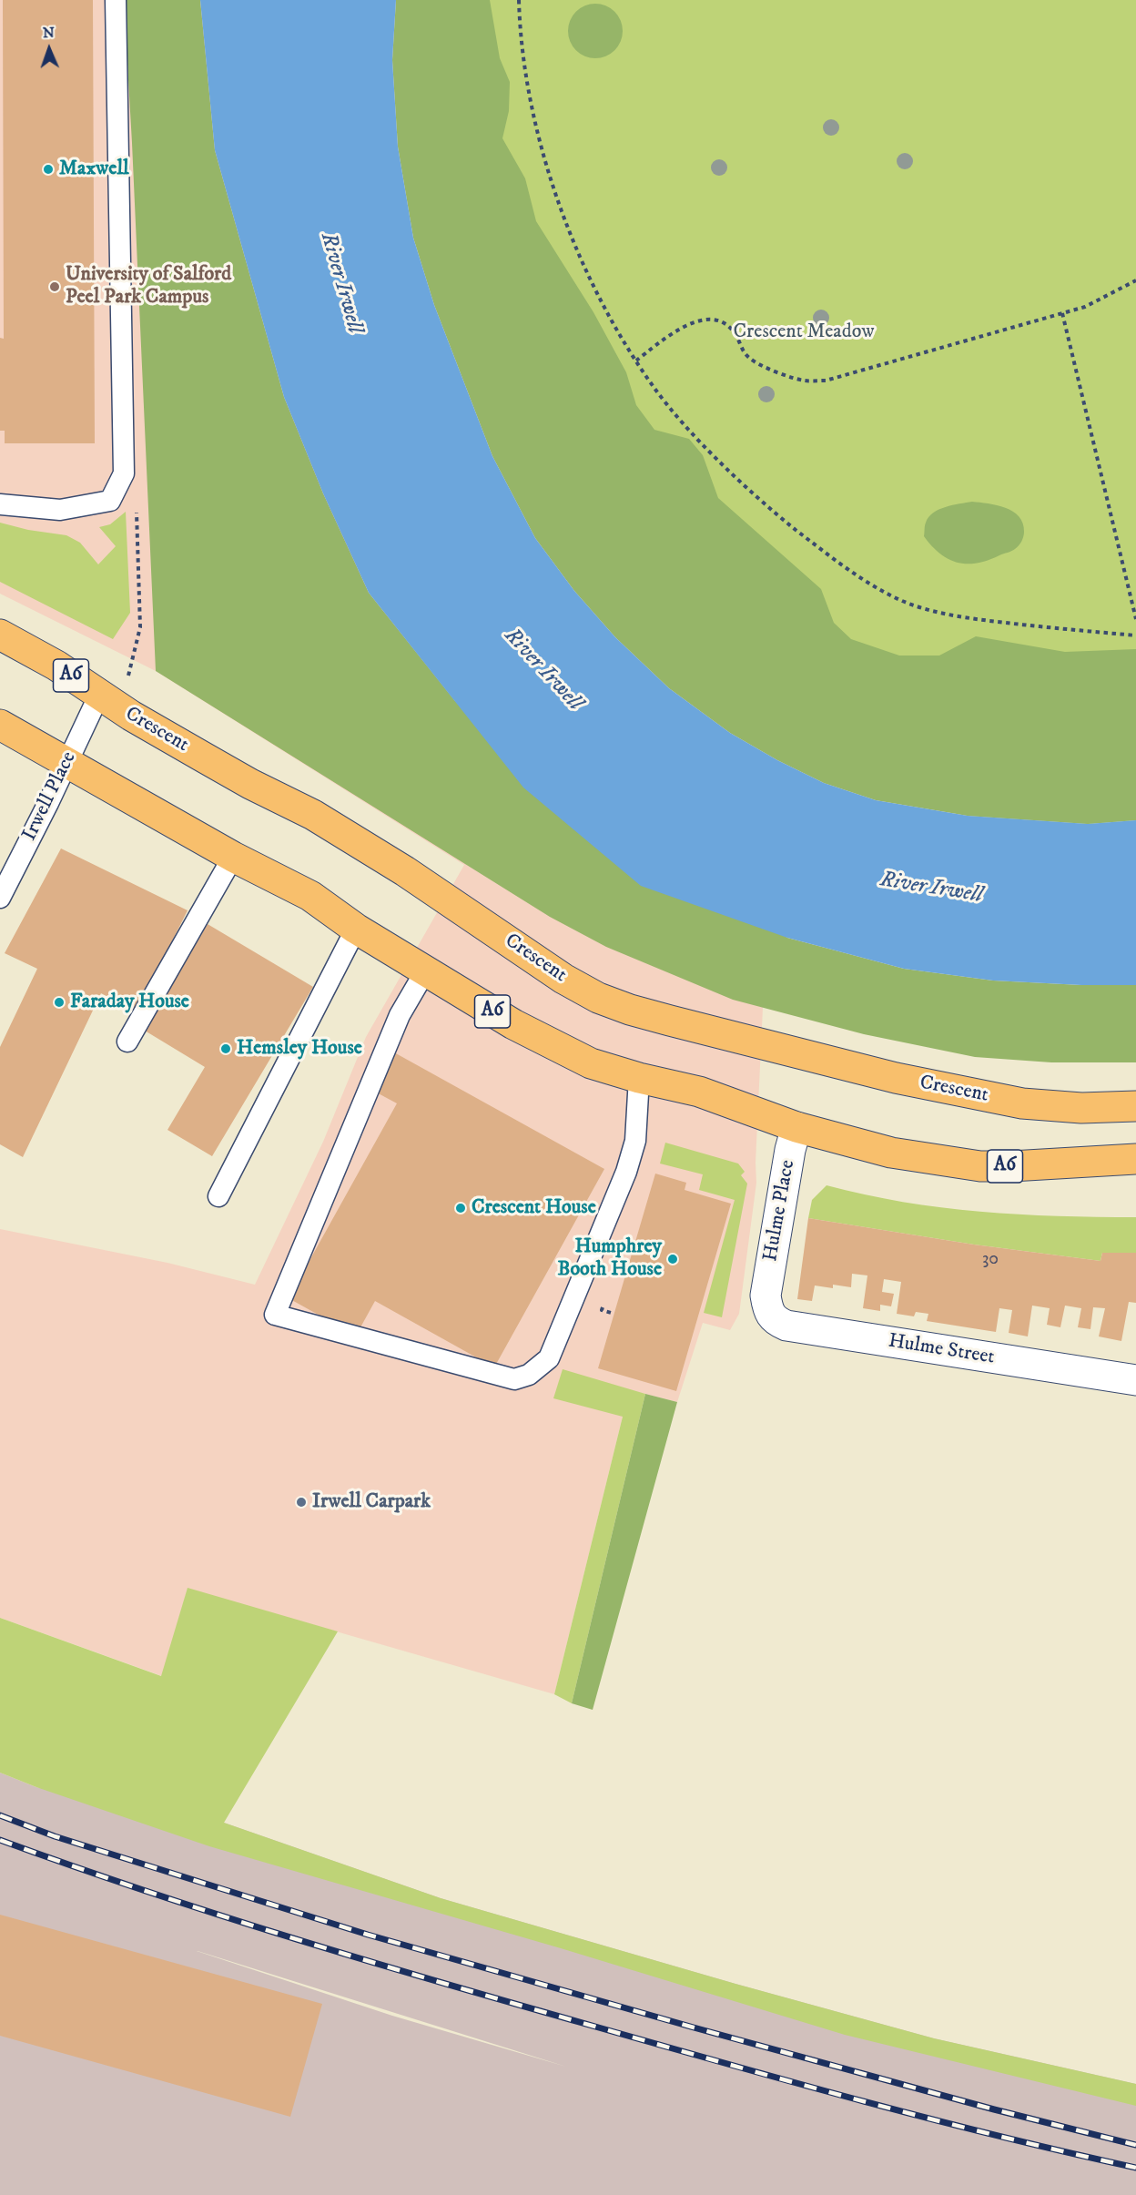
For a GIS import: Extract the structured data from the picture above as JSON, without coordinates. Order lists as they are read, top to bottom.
{
  "streets": {
    "highway": ["A6", "Crescent"],
    "street": ["Hulme Place", "Hulme Street"],
    "lane": ["Irwell Place"]
  },
  "crossings": [
    ["A6", "Irwell Place"],
    ["A6", "Hulme Place"],
    ["Crescent", "Irwell Place"],
    ["Hulme Place", "Hulme Street"]
  ],
  "water": ["River Irwell"],
  "parks": ["Crescent Meadow"],
  "places": [
    "Maxwell",
    "University of Salford Peel Park Campus",
    "Faraday House",
    "Hemsley House",
    "Crescent House",
    "Humphrey Booth House",
    "Irwell Carpark"
  ],
  "house_numbers": ["30"],
  "north": "top"
}
